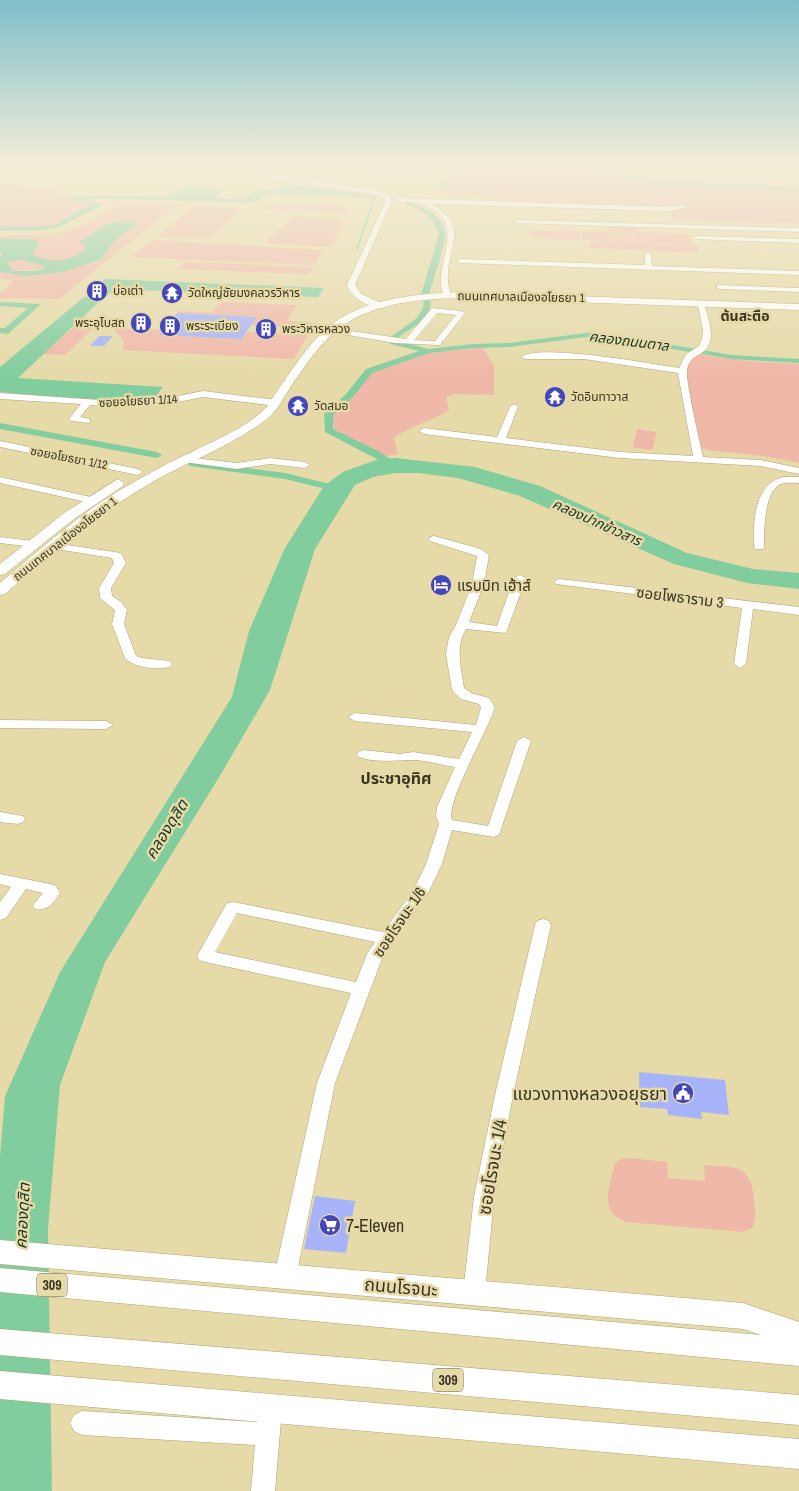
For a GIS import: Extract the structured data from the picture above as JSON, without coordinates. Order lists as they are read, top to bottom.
{
  "streets": {
    "main road": ["ถนนเทศบาลเมืองอโยธยา 1", "309", "ถนนโรจนะ"],
    "street": [
      "ซอยอโยธยา 1/14",
      "ซอยอโยธยา 1/12",
      "ซอยโพธาราม 3",
      "ซอยโรจนะ 1/6",
      "ซอยโรจนะ 1/4"
    ]
  },
  "crossings": [
    ["ถนนเทศบาลเมืองอโยธยา 1", "ซอยอโยธยา 1/14"],
    ["ถนนเทศบาลเมืองอโยธยา 1", "ซอยอโยธยา 1/12"],
    ["ซอยโรจนะ 1/6", "ถนนโรจนะ"],
    ["ซอยโรจนะ 1/4", "ถนนโรจนะ"]
  ],
  "districts": ["ต้นสะตือ", "ประชาอุทิศ"],
  "water": ["คลองถนนตาล", "คลองปากข้าวสาร", "คลองดุสิต"],
  "places": {
    "building": [
      "บ่อเต่า",
      "พระอุโบสถ",
      "พระระเบียง",
      "พระวิหารหลวง"
    ],
    "temple": ["วัดใหญ่ชัยมงคลวรวิหาร", "วัดอินทาวาส", "วัดสมอ"],
    "hotel": ["แรบบิท เฮ้าส์"],
    "public building": ["แขวงทางหลวงอยุธยา"],
    "supermarket": ["7-Eleven"]
  }
}
